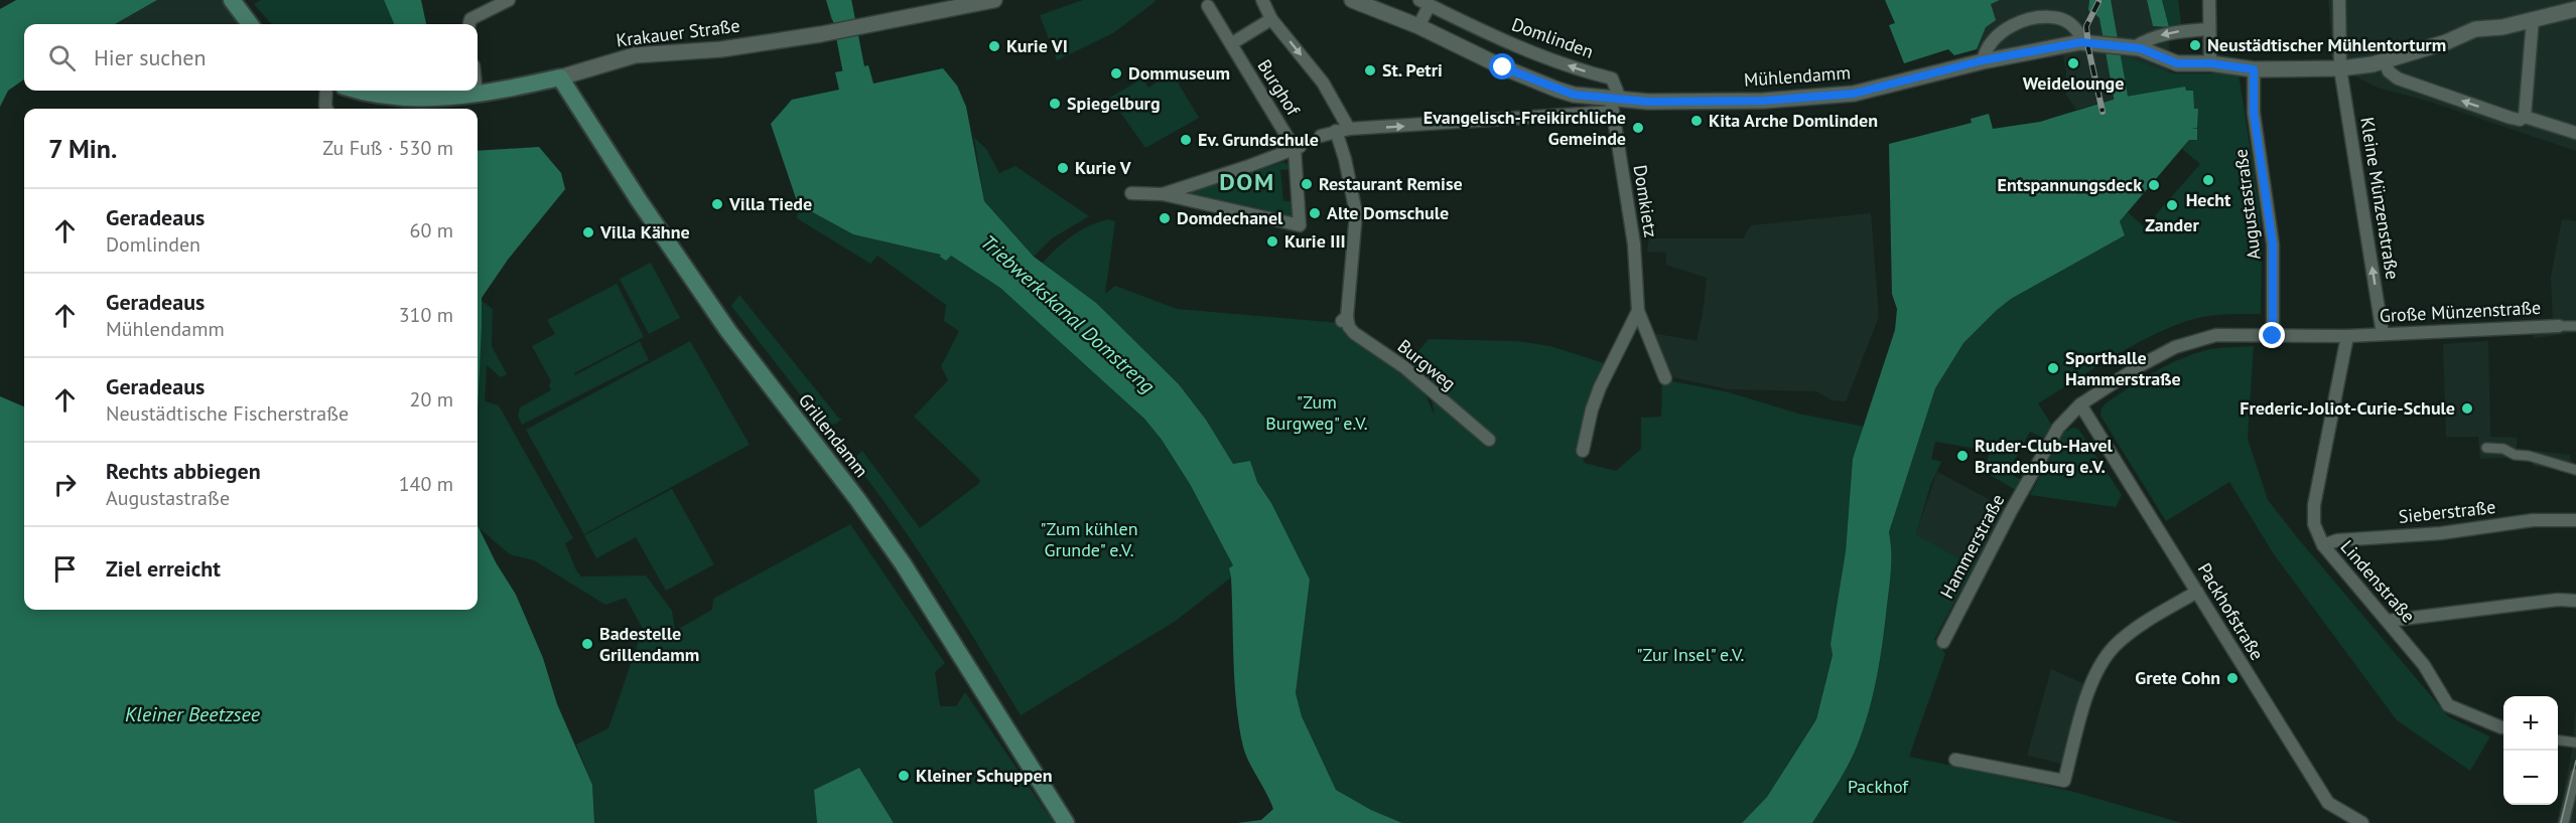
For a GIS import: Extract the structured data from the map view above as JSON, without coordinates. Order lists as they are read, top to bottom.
{
  "streets": {
    "main road": ["Krakauer Straße", "Grillendamm"],
    "street": [
      "Domlinden",
      "Mühlendamm",
      "Burghof",
      "Kleine Münzenstraße",
      "Domkietz",
      "Augustastraße",
      "Große Münzenstraße",
      "Burgweg",
      "Sieberstraße",
      "Hammerstraße",
      "Lindenstraße",
      "Packhofstraße"
    ]
  },
  "crossings": [
    ["Krakauer Straße", "Grillendamm"],
    ["Domlinden", "Mühlendamm"],
    ["Domlinden", "Domkietz"],
    ["Mühlendamm", "Kleine Münzenstraße"],
    ["Mühlendamm", "Domkietz"],
    ["Mühlendamm", "Augustastraße"],
    ["Kleine Münzenstraße", "Große Münzenstraße"],
    ["Augustastraße", "Hammerstraße"],
    ["Große Münzenstraße", "Hammerstraße"],
    ["Große Münzenstraße", "Lindenstraße"],
    ["Sieberstraße", "Lindenstraße"],
    ["Hammerstraße", "Lindenstraße"],
    ["Hammerstraße", "Packhofstraße"]
  ],
  "one_way": ["Kleine Münzenstraße"],
  "districts": ["DOM"],
  "water": ["Triebwerkskanal Domstreng", "Kleiner Beetzsee"],
  "parks": [
    "\"Zum Burgweg\" e.V.",
    "\"Zum kühlen Grunde\" e.V.",
    "\"Zur Insel\" e.V.",
    "Packhof"
  ],
  "places": [
    "Neustädtischer Mühlentorturm",
    "Kurie VI",
    "Weidelounge",
    "St. Petri",
    "Dommuseum",
    "Spiegelburg",
    "Kita Arche Domlinden",
    "Evangelisch-Freikirchliche Gemeinde",
    "Ev. Grundschule",
    "Kurie V",
    "Hecht",
    "Restaurant Remise",
    "Entspannungsdeck",
    "Villa Tiede",
    "Zander",
    "Alte Domschule",
    "Domdechanel",
    "Villa Kähne",
    "Kurie III",
    "Sporthalle Hammerstraße",
    "Frederic-Joliot-Curie-Schule",
    "Ruder-Club-Havel Brandenburg e.V.",
    "Badestelle Grillendamm",
    "Grete Cohn",
    "Kleiner Schuppen"
  ],
  "page": {
    "search": "Hier suchen",
    "heading": ["7 Min.", "Zu Fuß · 530 m"],
    "list": [
      ["Geradeaus", "Domlinden", "60 m"],
      ["Geradeaus", "Mühlendamm", "310 m"],
      ["Geradeaus", "Neustädtische Fischerstraße", "20 m"],
      ["Rechts abbiegen", "Augustastraße", "140 m"],
      "Ziel erreicht"
    ],
    "map_buttons": ["+", "−"]
  }
}
